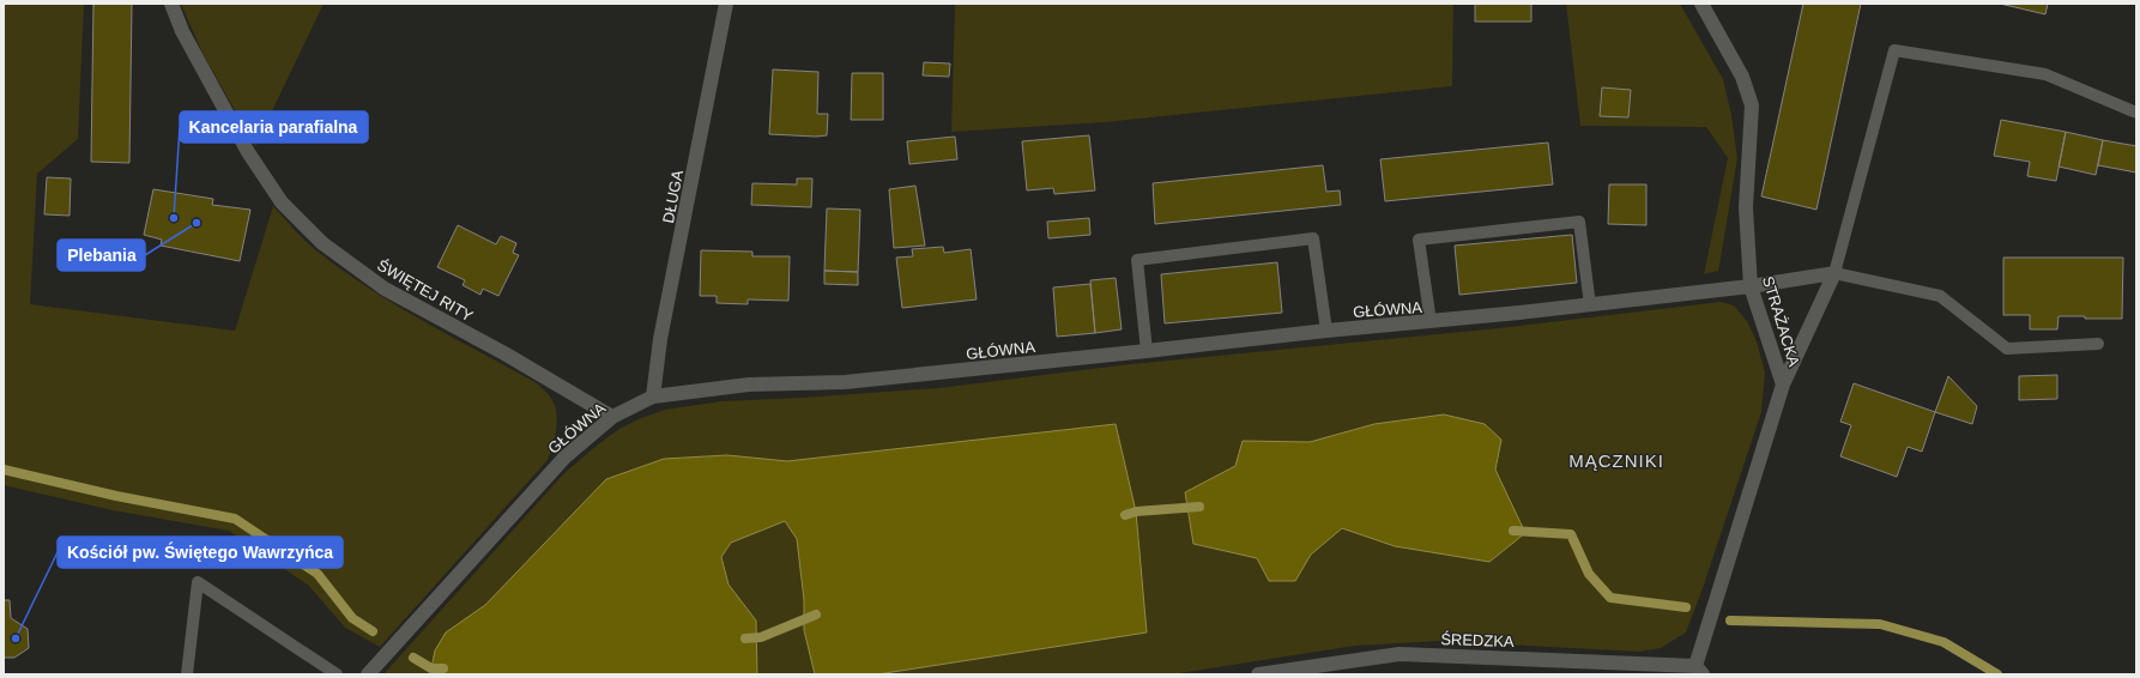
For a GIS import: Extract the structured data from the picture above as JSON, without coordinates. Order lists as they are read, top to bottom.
{
  "streets": {
    "street": [
      "DŁUGA",
      "ŚWIĘTEJ RITY",
      "GŁÓWNA",
      "STRAŻACKA",
      "ŚREDZKA"
    ]
  },
  "crossings": [
    ["DŁUGA", "GŁÓWNA"],
    ["ŚWIĘTEJ RITY", "GŁÓWNA"],
    ["GŁÓWNA", "STRAŻACKA"],
    ["STRAŻACKA", "ŚREDZKA"]
  ],
  "districts": ["MĄCZNIKI"],
  "places": ["Kancelaria parafialna", "Plebania", "Kościół pw. Świętego Wawrzyńca"]
}
